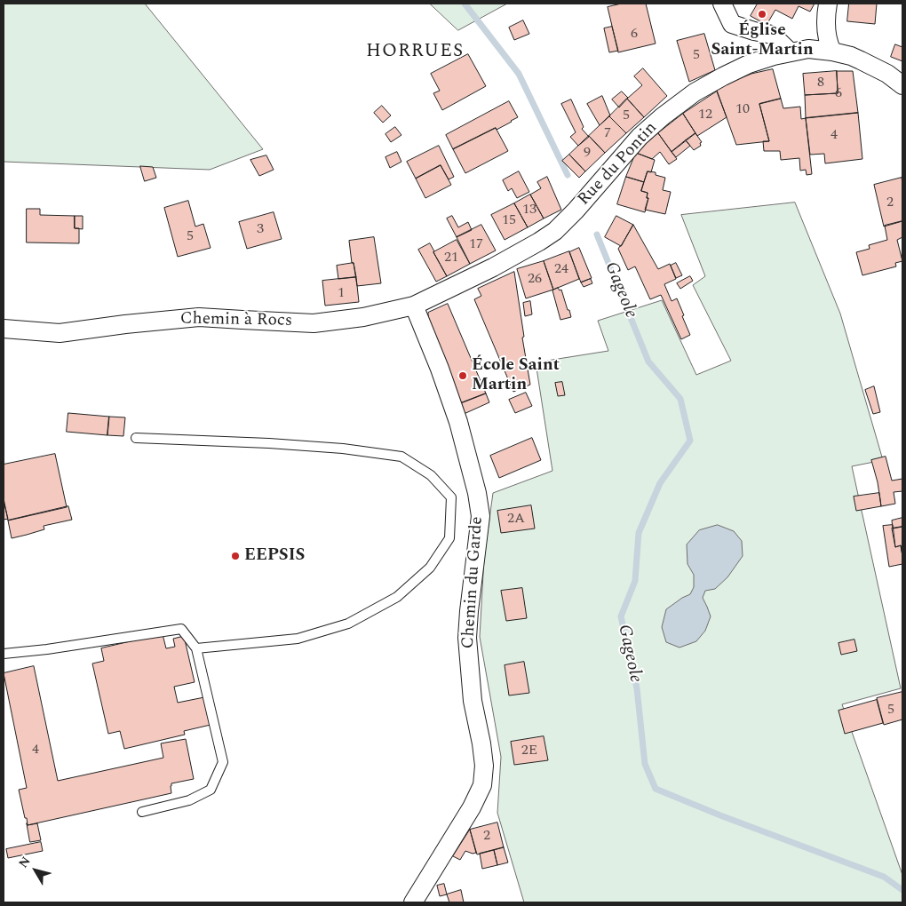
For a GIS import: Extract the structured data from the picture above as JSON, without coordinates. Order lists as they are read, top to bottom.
{
  "streets": {
    "street": ["Rue du Pontin", "Chemin à Rocs", "Chemin du Garde"]
  },
  "crossings": [
    ["Rue du Pontin", "Chemin à Rocs"],
    ["Rue du Pontin", "Chemin du Garde"],
    ["Chemin à Rocs", "Chemin du Garde"]
  ],
  "districts": ["HORRUES"],
  "water": ["Gageole"],
  "places": ["Église Saint-Martin", "École Saint Martin", "EEPSIS"],
  "house_numbers": [
    "6",
    "5",
    "8",
    "6",
    "10",
    "12",
    "5",
    "7",
    "4",
    "9",
    "2",
    "13",
    "15",
    "3",
    "5",
    "17",
    "21",
    "24",
    "26",
    "1",
    "2A",
    "5",
    "4",
    "2E",
    "2"
  ],
  "north": "top left"
}
